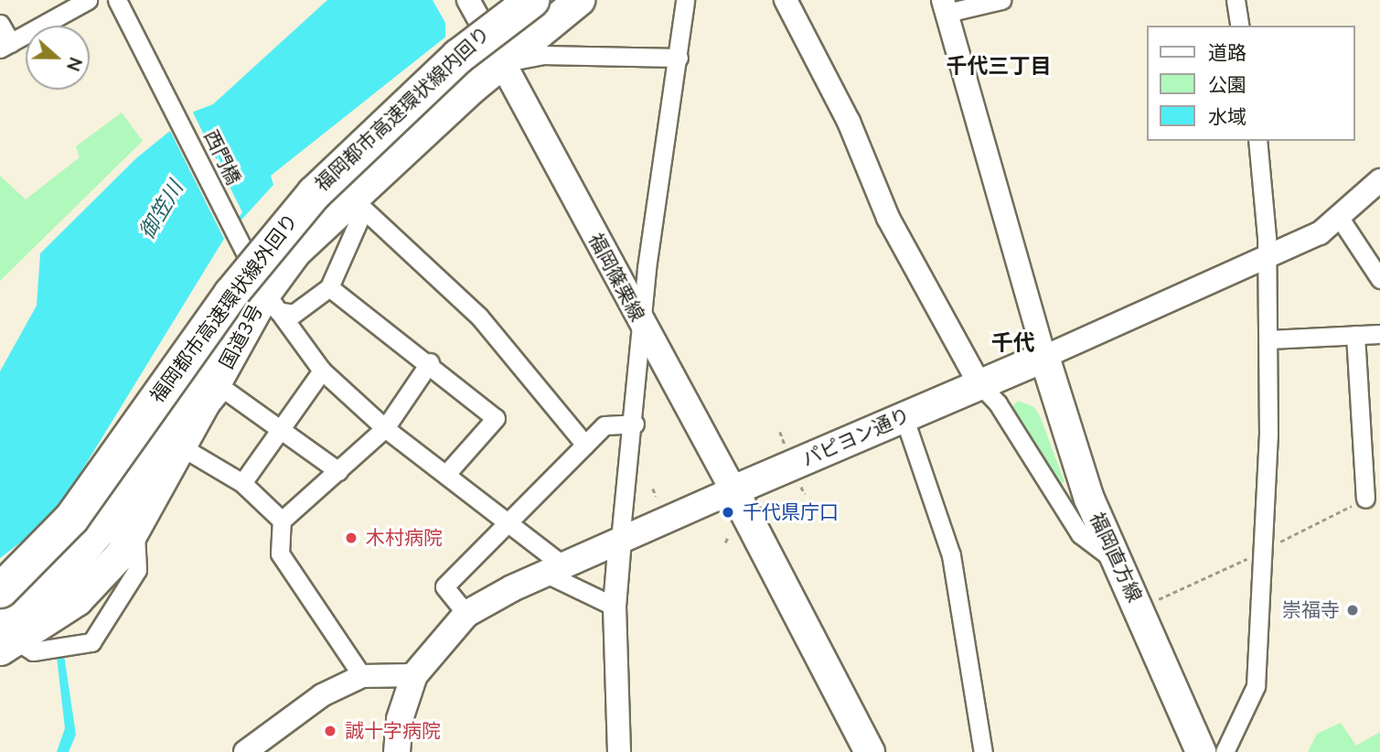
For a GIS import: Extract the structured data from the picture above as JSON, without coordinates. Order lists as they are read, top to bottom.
{
  "streets": {
    "highway": ["福岡都市高速環状線内回り", "福岡都市高速環状線外回り", "国道3号"],
    "main road": ["福岡篠栗線", "パピヨン通り", "福岡直方線"],
    "street": ["西門橋"]
  },
  "crossings": [
    ["福岡都市高速環状線内回り", "福岡都市高速環状線外回り"],
    ["福岡都市高速環状線内回り", "国道3号"],
    ["西門橋", "国道3号"],
    ["西門橋", "パピヨン通り"],
    ["福岡篠栗線", "国道3号"],
    ["福岡篠栗線", "パピヨン通り"],
    ["福岡都市高速環状線外回り", "国道3号"],
    ["パピヨン通り", "福岡直方線"]
  ],
  "districts": ["千代三丁目", "千代"],
  "water": ["御笠川"],
  "places": [
    "千代県庁口",
    "木村病院",
    "崇福寺",
    "誠十字病院"
  ],
  "legend": ["道路", "公園", "水域"],
  "north": "right"
}
